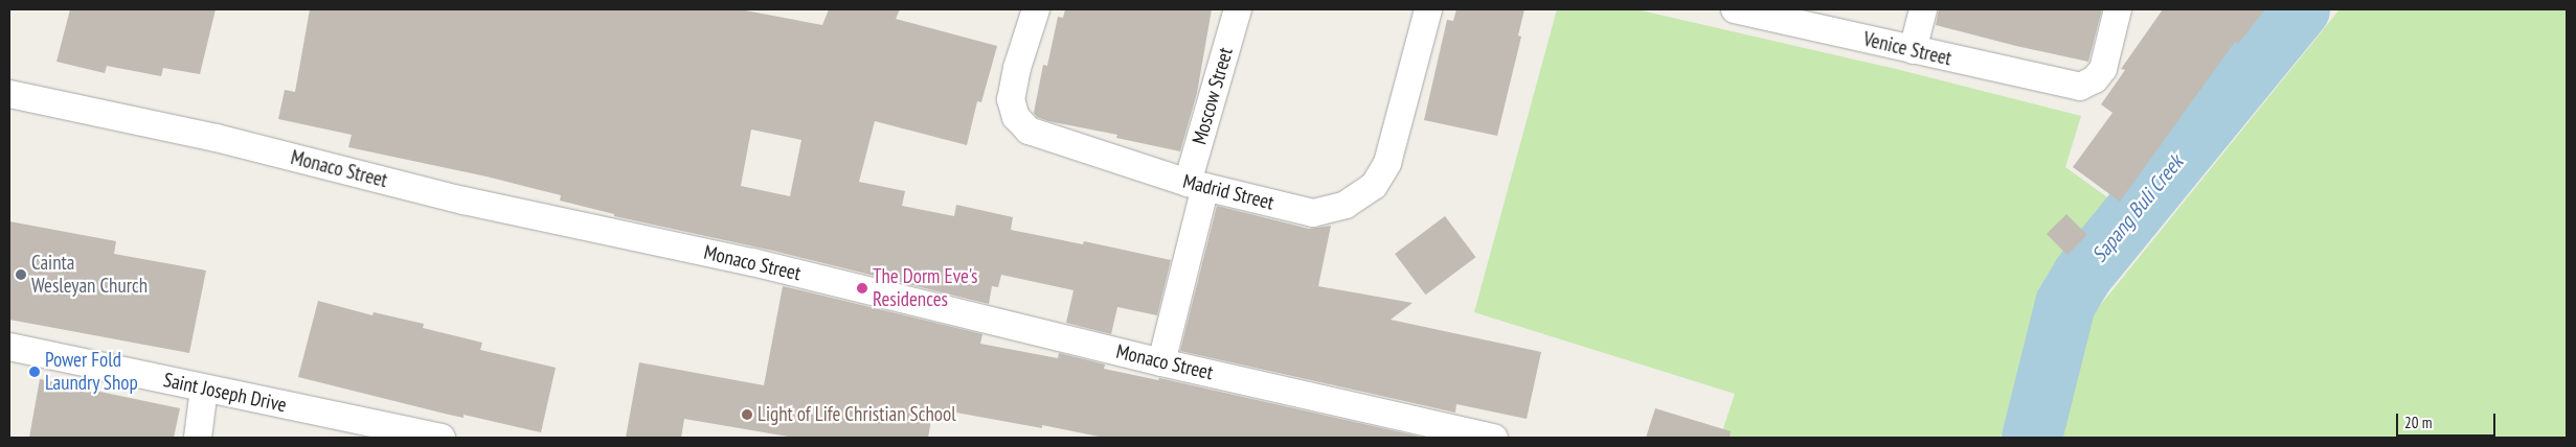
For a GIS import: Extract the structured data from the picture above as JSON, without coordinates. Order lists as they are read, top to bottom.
{
  "streets": {
    "street": [
      "Venice Street",
      "Moscow Street",
      "Monaco Street",
      "Madrid Street",
      "Saint Joseph Drive"
    ]
  },
  "crossings": [
    ["Moscow Street", "Monaco Street"],
    ["Moscow Street", "Madrid Street"]
  ],
  "water": ["Sapang Buli Creek"],
  "places": [
    "Cainta Wesleyan Church",
    "The Dorm Eve's Residences",
    "Power Fold Laundry Shop",
    "Light of Life Christian School"
  ],
  "scale_bar": "20 m"
}
